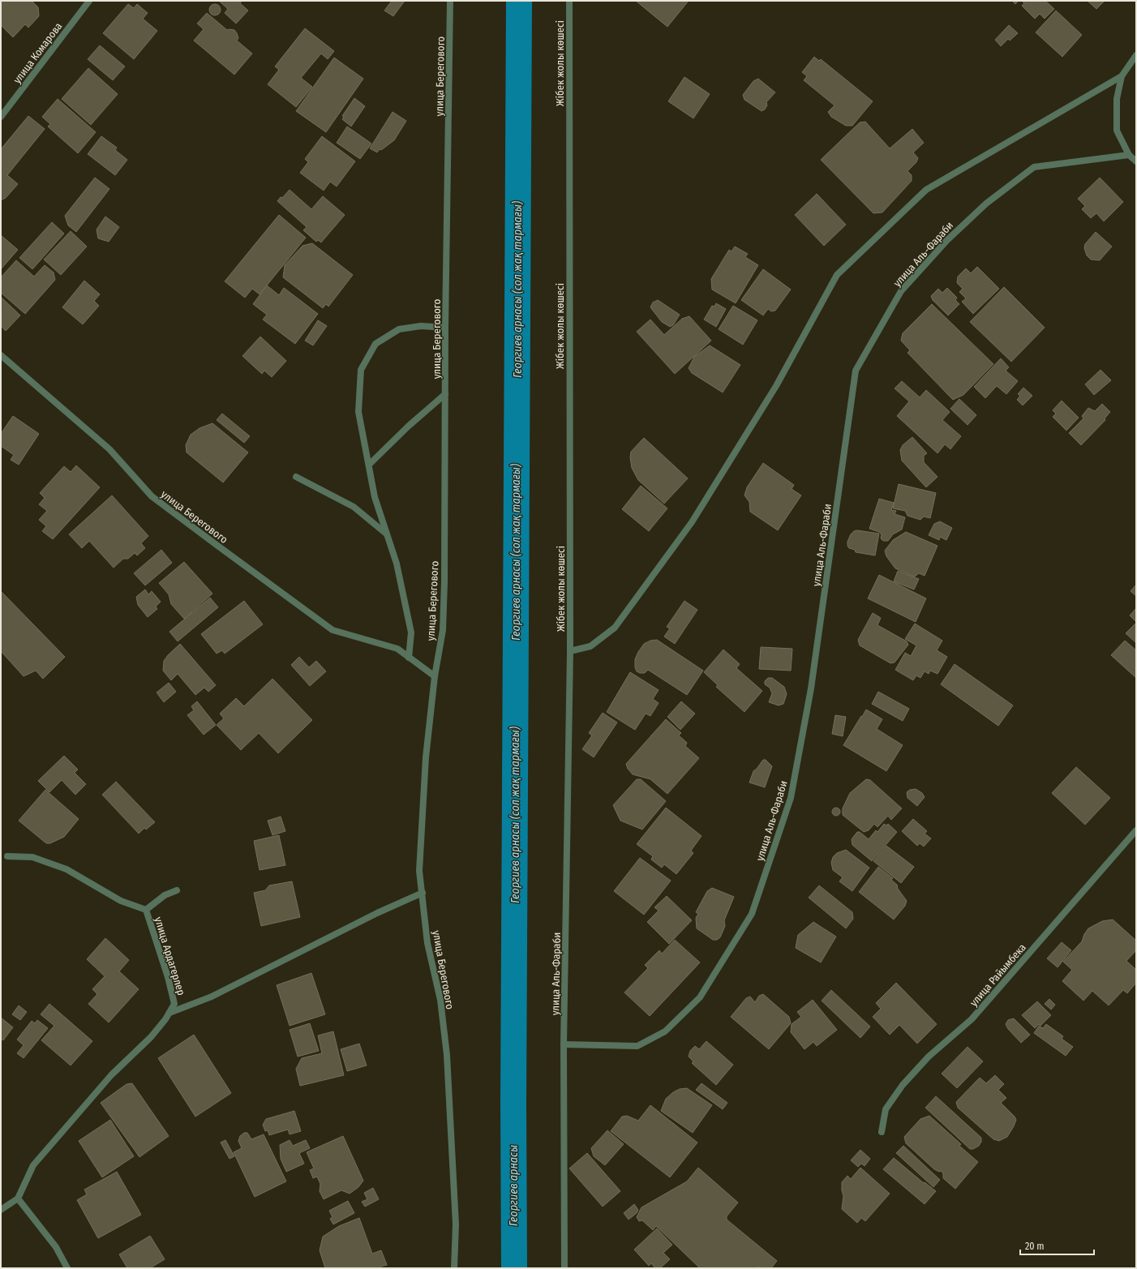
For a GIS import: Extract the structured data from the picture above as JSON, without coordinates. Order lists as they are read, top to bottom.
{
  "streets": {
    "street": [
      "улица Комарова",
      "Жібек жолы көшесі",
      "улица Берегового",
      "улица Аль-Фараби",
      "улица Ардагерлер",
      "улица Райымбека"
    ]
  },
  "crossings": [
    ["Жібек жолы көшесі", "улица Аль-Фараби"]
  ],
  "water": ["Георгиев арнасы (сол жақ тармағы)", "Георгиев арнасы"],
  "scale_bar": "20 m"
}
